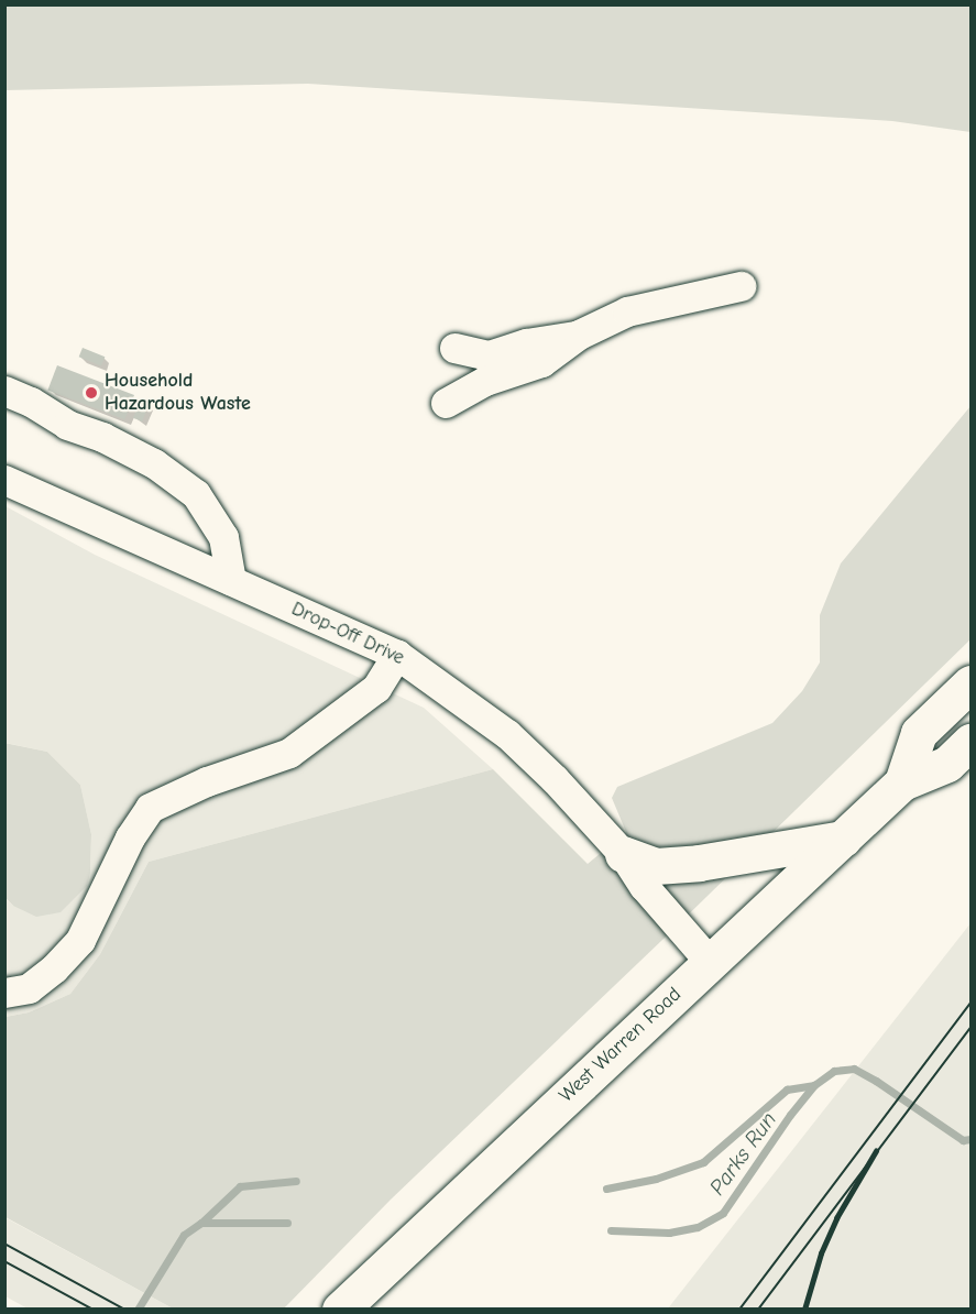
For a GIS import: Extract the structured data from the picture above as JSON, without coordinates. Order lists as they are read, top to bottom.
{
  "streets": {
    "main road": ["West Warren Road"],
    "street": ["Drop-Off Drive"]
  },
  "crossings": [
    ["Drop-Off Drive", "West Warren Road"]
  ],
  "water": ["Parks Run"],
  "places": ["Household Hazardous Waste"]
}
